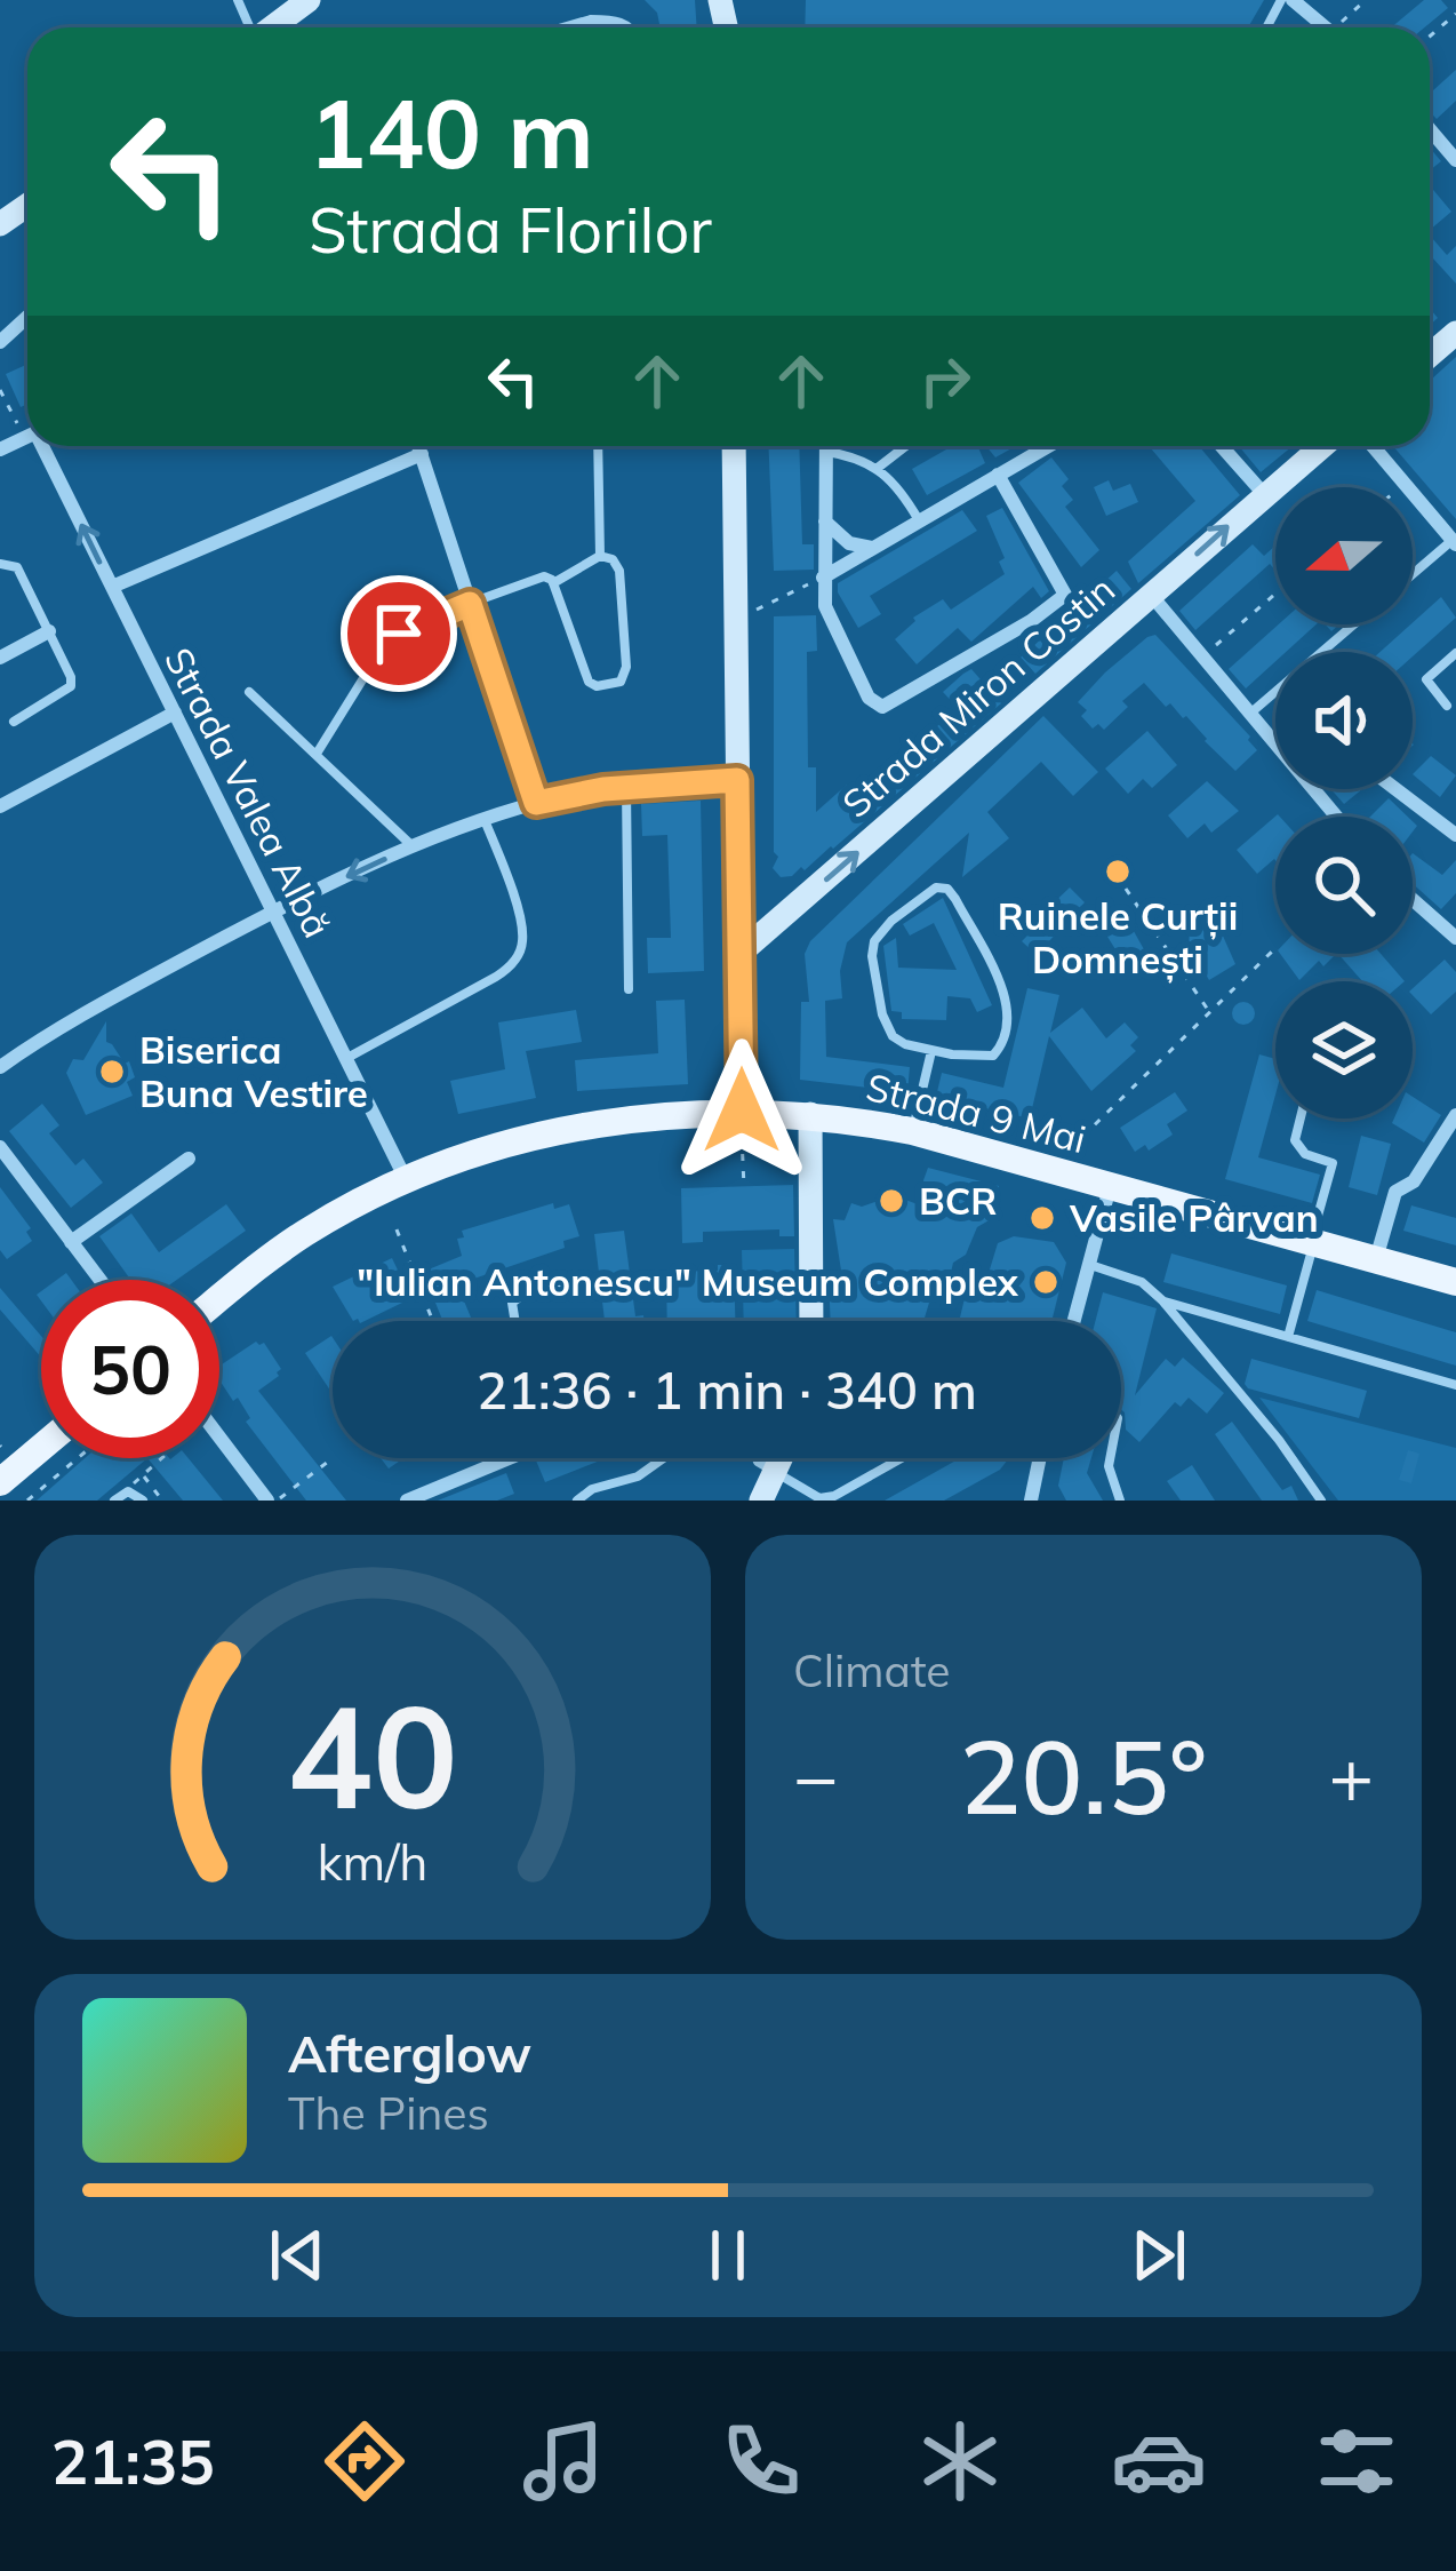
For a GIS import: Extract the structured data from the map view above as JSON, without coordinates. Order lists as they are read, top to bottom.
{
  "streets": {
    "main road": ["Strada 9 Mai"],
    "street": ["Strada Miron Costin", "Strada Valea Albă"]
  },
  "crossings": [
    ["Strada Valea Albă", "Strada 9 Mai"]
  ],
  "one_way": ["Strada Miron Costin"],
  "places": [
    "Ruinele Curții Domnești",
    "Biserica Buna Vestire",
    "BCR",
    "Vasile Pârvan",
    "\"Iulian Antonescu\" Museum Complex"
  ],
  "north": "left",
  "page": {
    "turn": ["140 m", "Strada Florilor"],
    "limit": "50",
    "trip": "21:36 · 1 min · 340 m",
    "tile": "Climate",
    "heat": ["−", "20.5°", "+"],
    "song": ["Afterglow", "The Pines"],
    "tabs": "21:35",
    "gauge": ["40", "km/h"]
  }
}
